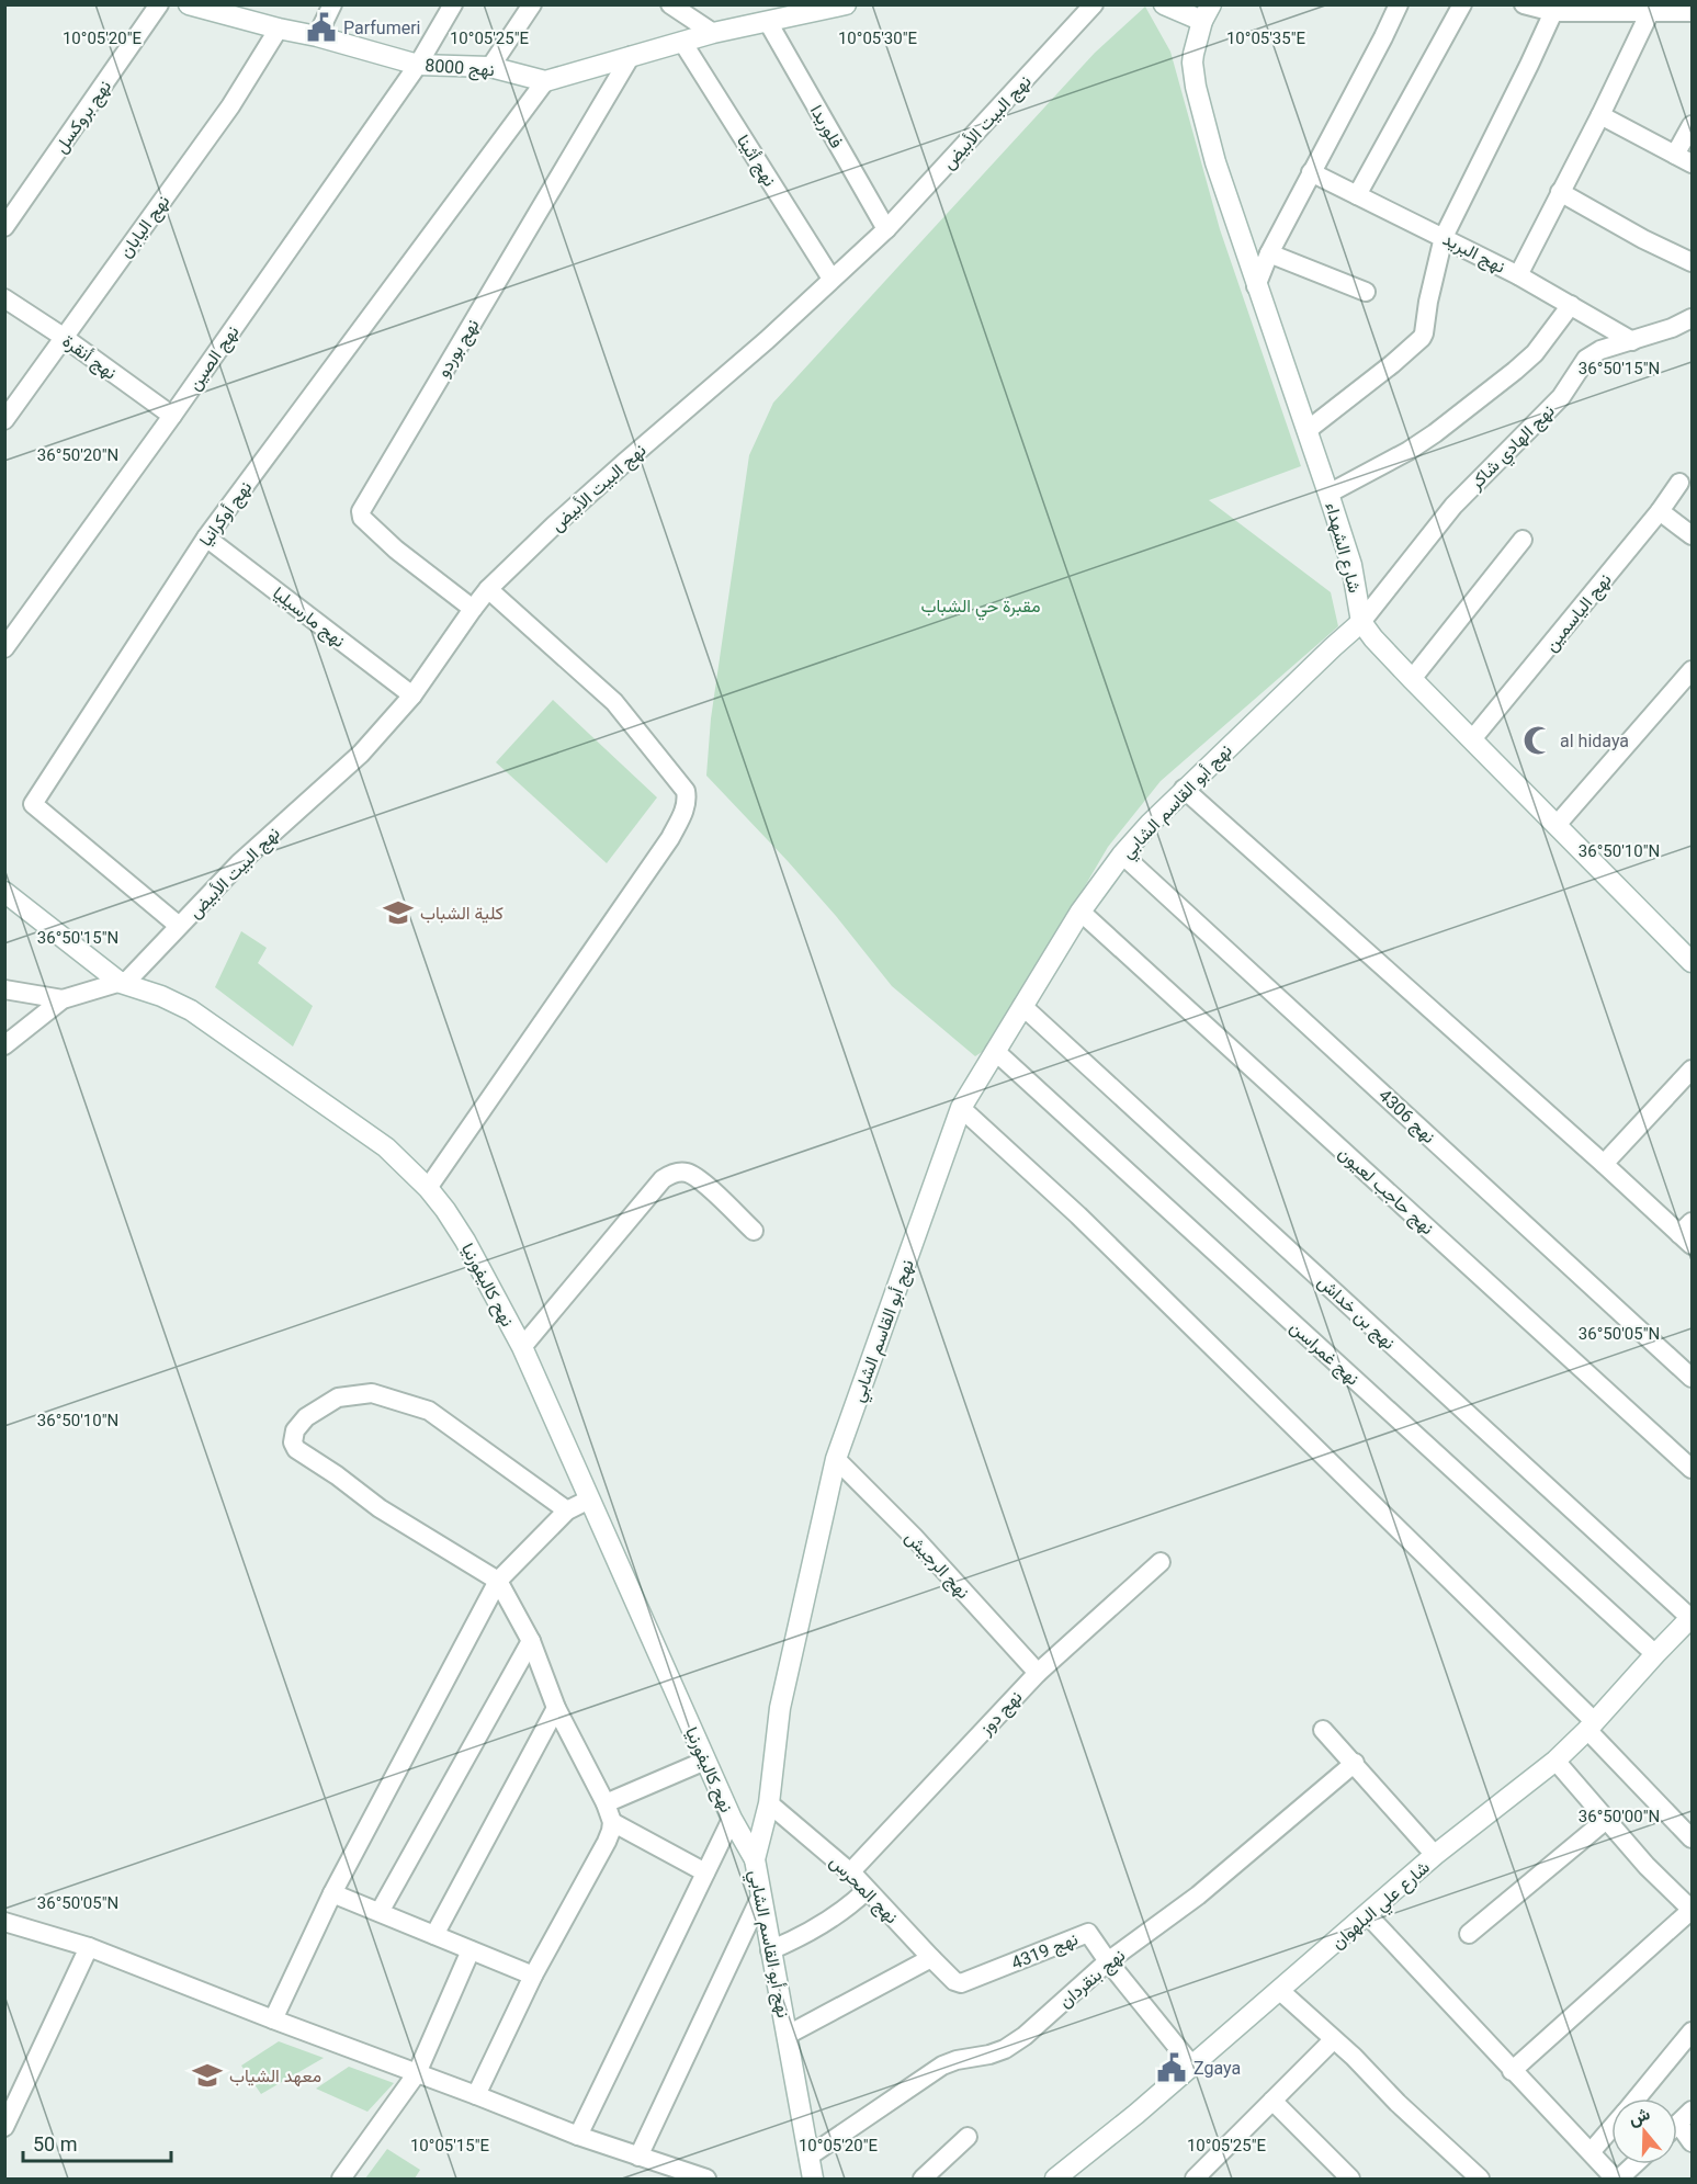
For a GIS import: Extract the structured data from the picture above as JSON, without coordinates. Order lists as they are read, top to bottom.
{
  "streets": {
    "street": [
      "نهج 8000",
      "نهج بروكسل",
      "نهج البيت الأبيض",
      "فلوريدا",
      "نهج أثينا",
      "نهج اليابان",
      "نهج البريد",
      "نهج بوردو",
      "نهج أنقرة",
      "نهج الصين",
      "نهج الهادي شاكر",
      "نهج أوكرانيا",
      "شارع الشهداء",
      "نهج الياسمين",
      "نهج مارسيليا",
      "نهج أبو القاسم الشابي",
      "نهج 4306",
      "نهج حاجب لعيون",
      "نهح كاليفورنيا",
      "نهج بن خداش",
      "نهج غمراسن",
      "نهج الرجيش",
      "نهج دوز",
      "نهج المحرس",
      "شارع علي البلهوان",
      "نهج 4319",
      "نهج بنقردان"
    ]
  },
  "crossings": [
    ["نهج 8000", "نهج اليابان"],
    ["نهج 8000", "نهج الصين"],
    ["نهج 8000", "نهج أوكرانيا"],
    ["نهج البيت الأبيض", "فلوريدا"],
    ["نهج البيت الأبيض", "نهج أثينا"],
    ["نهج البيت الأبيض", "نهج بوردو"],
    ["نهج البيت الأبيض", "نهج أوكرانيا"],
    ["نهج البيت الأبيض", "نهج مارسيليا"],
    ["نهج البيت الأبيض", "نهح كاليفورنيا"],
    ["نهج اليابان", "نهج أنقرة"],
    ["نهج البريد", "نهج الهادي شاكر"],
    ["نهج أنقرة", "نهج الصين"],
    ["نهج الهادي شاكر", "شارع الشهداء"],
    ["نهج الهادي شاكر", "نهج أبو القاسم الشابي"],
    ["نهج أوكرانيا", "نهج مارسيليا"],
    ["شارع الشهداء", "نهج الياسمين"],
    ["شارع الشهداء", "نهج أبو القاسم الشابي"],
    ["نهج أبو القاسم الشابي", "نهج 4306"],
    ["نهج أبو القاسم الشابي", "نهج حاجب لعيون"],
    ["نهج أبو القاسم الشابي", "نهح كاليفورنيا"],
    ["نهج أبو القاسم الشابي", "نهج بن خداش"],
    ["نهج أبو القاسم الشابي", "نهج غمراسن"],
    ["نهج أبو القاسم الشابي", "نهج الرجيش"],
    ["نهج أبو القاسم الشابي", "نهج المحرس"],
    ["نهج أبو القاسم الشابي", "نهج بنقردان"],
    ["نهج بن خداش", "شارع علي البلهوان"],
    ["نهج غمراسن", "شارع علي البلهوان"],
    ["نهج الرجيش", "نهج دوز"],
    ["نهج دوز", "نهج المحرس"],
    ["نهج المحرس", "نهج 4319"],
    ["شارع علي البلهوان", "نهج 4319"],
    ["نهج 4319", "نهج بنقردان"]
  ],
  "parks": ["مقبرة حي الشباب"],
  "places": {
    "public building": ["Parfumeri", "Zgaya"],
    "mosque": ["al hidaya"],
    "school or university": ["كلية الشباب", "معهد الشياب"]
  },
  "scale_bar": "50 m",
  "north": "top",
  "coordinates": [
    "10°05'20\"E",
    "10°05'25\"E",
    "10°05'30\"E",
    "10°05'35\"E",
    "36°50'15\"N",
    "36°50'20\"N",
    "36°50'10\"N",
    "36°50'05\"N",
    "36°50'00\"N",
    "10°05'15\"E"
  ]
}
